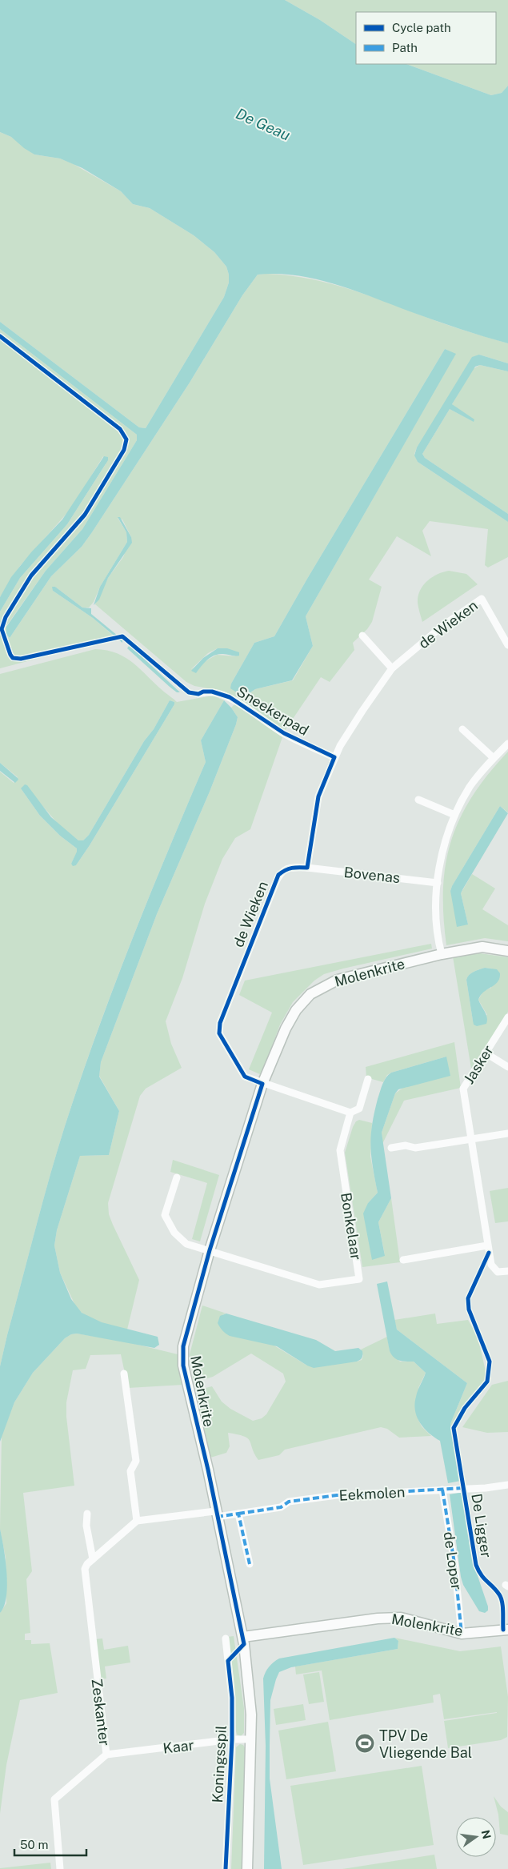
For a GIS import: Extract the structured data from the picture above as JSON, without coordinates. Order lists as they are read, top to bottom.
{
  "streets": {
    "street": [
      "de Wieken",
      "Sneekerpad",
      "Bovenas",
      "Molenkrite",
      "Jasker",
      "Bonkelaar",
      "Eekmolen",
      "de Loper",
      "Zeskanter",
      "Kaar",
      "Koningsspil"
    ],
    "cycle path": ["De Ligger"]
  },
  "crossings": [
    ["de Wieken", "Sneekerpad"],
    ["de Wieken", "Bovenas"],
    ["de Wieken", "Molenkrite"],
    ["Molenkrite", "Bonkelaar"],
    ["Molenkrite", "Eekmolen"],
    ["Molenkrite", "de Loper"],
    ["Eekmolen", "de Loper"],
    ["Zeskanter", "Kaar"],
    ["Kaar", "Koningsspil"]
  ],
  "water": ["De Geau"],
  "places": {
    "sports": ["TPV De Vliegende Bal"]
  },
  "legend": ["Cycle path", "Path"],
  "scale_bar": "50 m",
  "north": "right"
}
